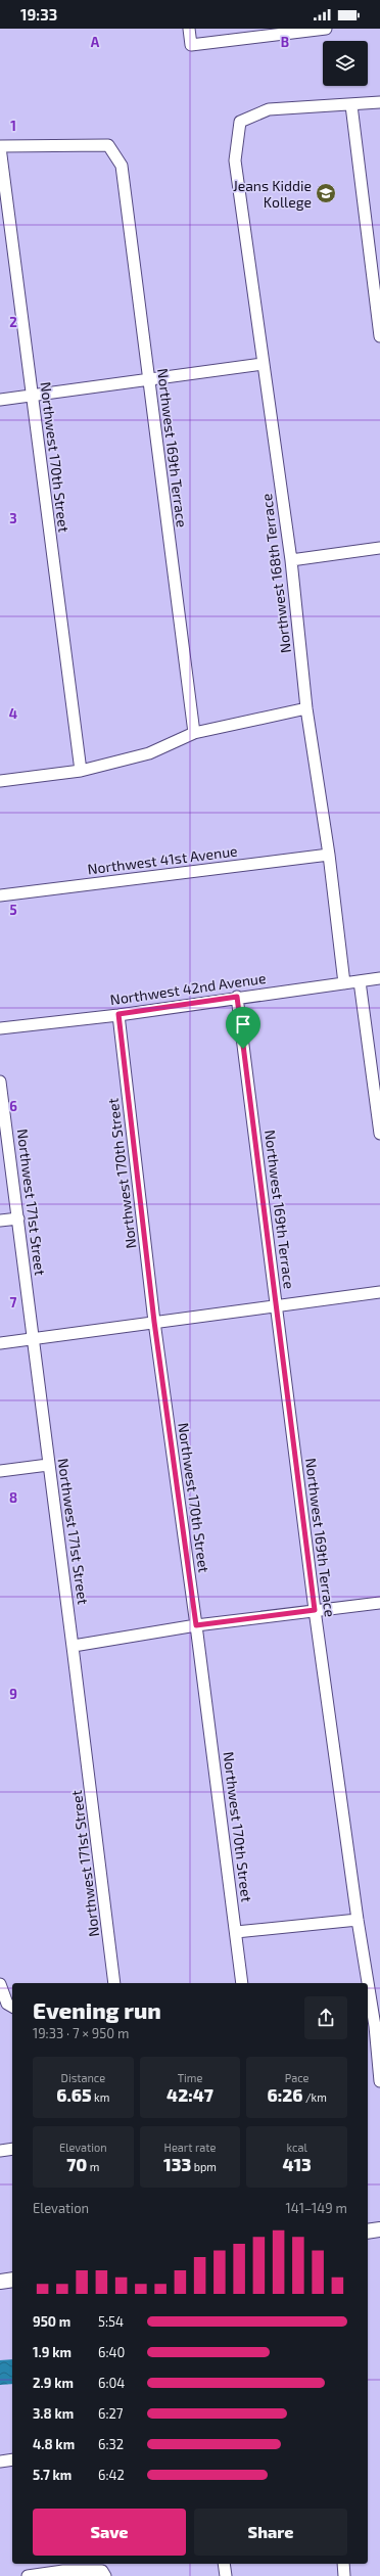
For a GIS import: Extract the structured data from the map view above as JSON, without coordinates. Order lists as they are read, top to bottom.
{
  "streets": {
    "street": [
      "Northwest 169th Terrace",
      "Northwest 170th Street",
      "Northwest 168th Terrace",
      "Northwest 41st Avenue",
      "Northwest 42nd Avenue",
      "Northwest 171st Street"
    ]
  },
  "crossings": [
    ["Northwest 169th Terrace", "Northwest 170th Street"],
    ["Northwest 169th Terrace", "Northwest 42nd Avenue"],
    ["Northwest 170th Street", "Northwest 42nd Avenue"],
    ["Northwest 168th Terrace", "Northwest 41st Avenue"],
    ["Northwest 168th Terrace", "Northwest 42nd Avenue"]
  ],
  "places": {
    "school or university": ["Jeans Kiddie Kollege"]
  },
  "page": {
    "status": "19:33",
    "heading": ["Evening run", "19:33 · 7 × 950 m"],
    "stats": [
      ["Distance", "6.65 km"],
      ["Time", "42:47"],
      ["Pace", "6:26 /km"],
      ["Elevation", "70 m"],
      ["Heart rate", "133 bpm"],
      ["kcal", "413"]
    ],
    "chart": ["Elevation", "141–149 m"],
    "list": [
      {
        "name": "950 m",
        "note": "5:54"
      },
      {
        "name": "1.9 km",
        "note": "6:40"
      },
      {
        "name": "2.9 km",
        "note": "6:04"
      },
      {
        "name": "3.8 km",
        "note": "6:27"
      },
      {
        "name": "4.8 km",
        "note": "6:32"
      },
      {
        "name": "5.7 km",
        "note": "6:42"
      }
    ],
    "buttons": ["Save", "Share"]
  },
  "grid": {
    "columns": ["A", "B"],
    "rows": [
      "1",
      "2",
      "3",
      "4",
      "5",
      "6",
      "7",
      "8",
      "9"
    ]
  }
}
